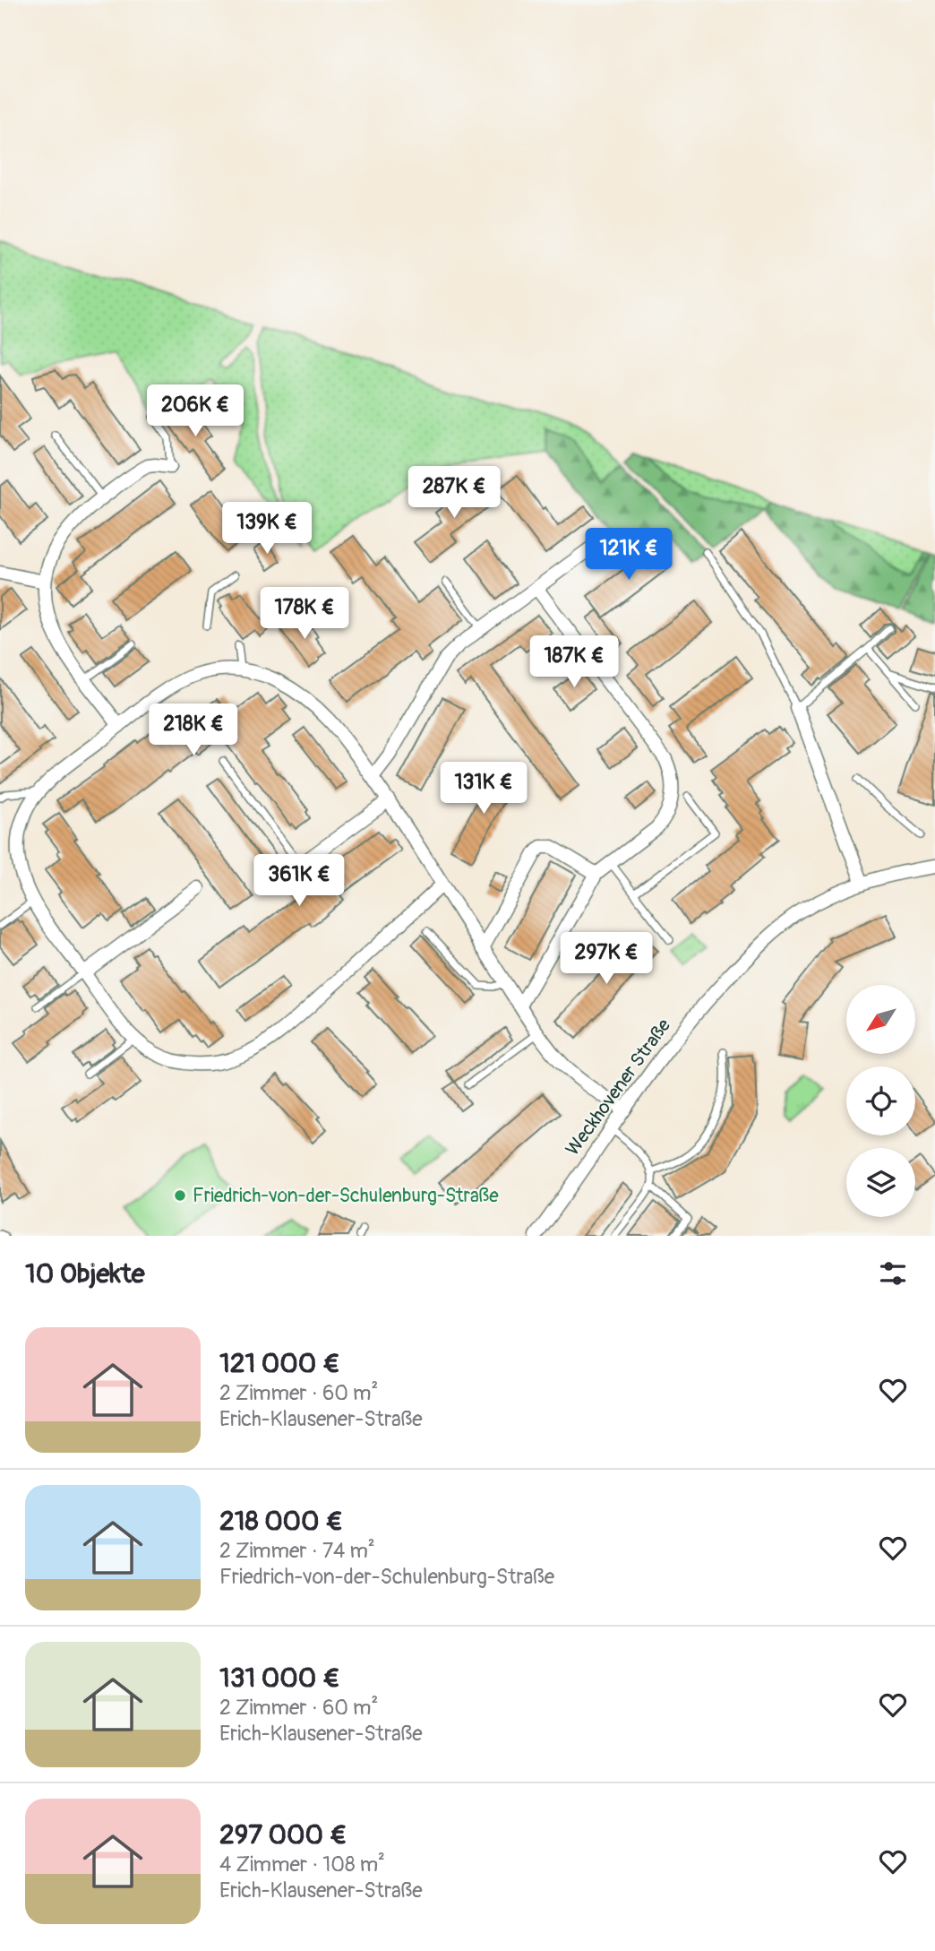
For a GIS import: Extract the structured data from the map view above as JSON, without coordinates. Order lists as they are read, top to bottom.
{
  "streets": {
    "street": ["Weckhovener Straße"]
  },
  "places": ["Friedrich-von-der-Schulenburg-Straße"],
  "north": "bottom left",
  "page": {
    "price": [
      "206K €",
      "287K €",
      "139K €",
      "121K €",
      "178K €",
      "187K €",
      "218K €",
      "131K €",
      "361K €",
      "297K €"
    ],
    "heading": "10 Objekte",
    "list": [
      {
        "name": "121 000 €",
        "note": "2 Zimmer · 60 m² · Erich-Klausener-Straße"
      },
      {
        "name": "218 000 €",
        "note": "2 Zimmer · 74 m² · Friedrich-von-der-Schulenburg-Straße"
      },
      {
        "name": "131 000 €",
        "note": "2 Zimmer · 60 m² · Erich-Klausener-Straße"
      },
      {
        "name": "297 000 €",
        "note": "4 Zimmer · 108 m² · Erich-Klausener-Straße"
      }
    ]
  }
}
